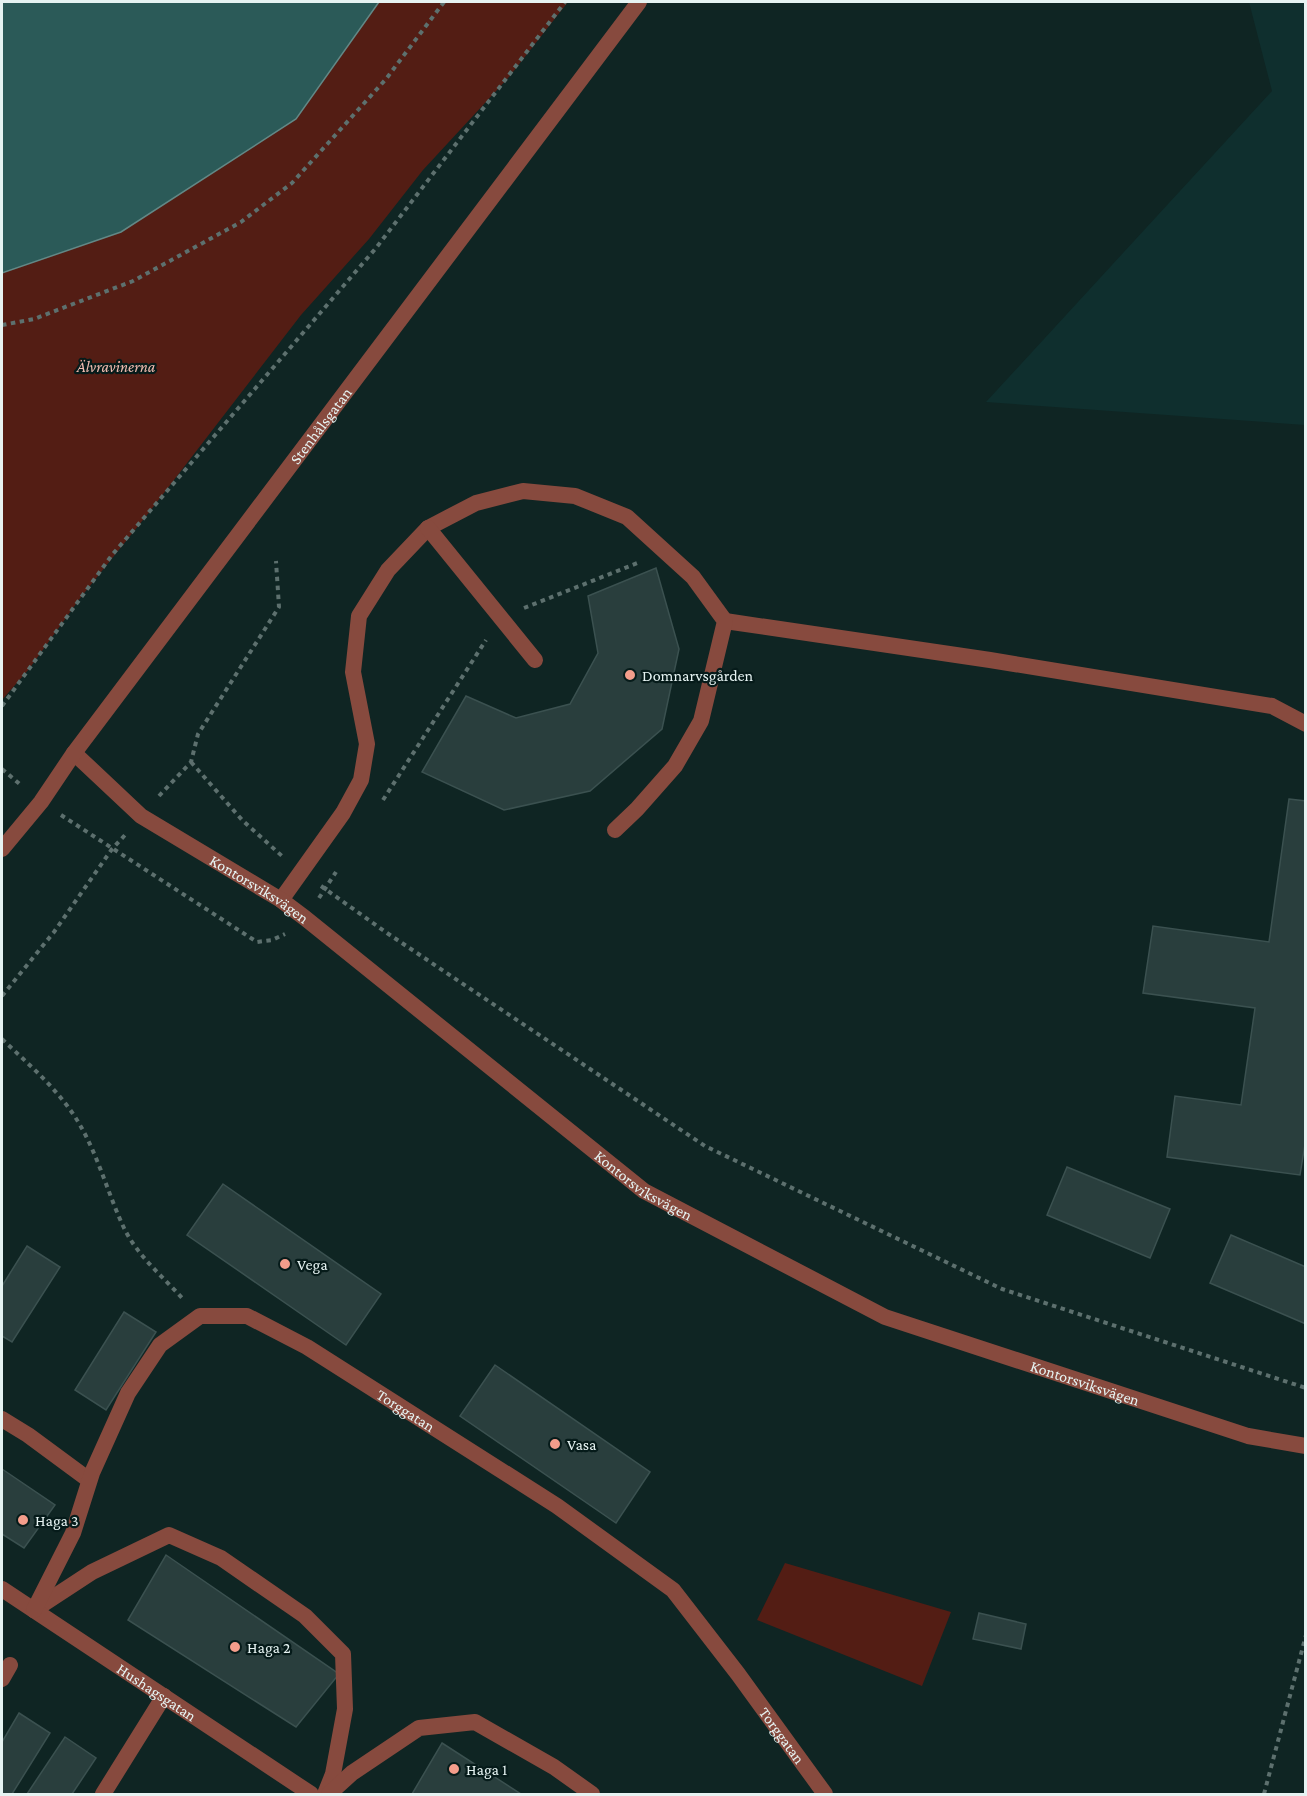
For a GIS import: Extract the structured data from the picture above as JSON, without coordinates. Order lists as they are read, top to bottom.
{
  "streets": {
    "street": [
      "Stenhålsgatan",
      "Kontorsviksvägen",
      "Torggatan",
      "Hushagsgatan"
    ]
  },
  "crossings": [
    ["Stenhålsgatan", "Kontorsviksvägen"]
  ],
  "parks": ["Älvravinerna"],
  "places": [
    "Domnarvsgården",
    "Vega",
    "Vasa",
    "Haga 3",
    "Haga 2",
    "Haga 1"
  ]
}
